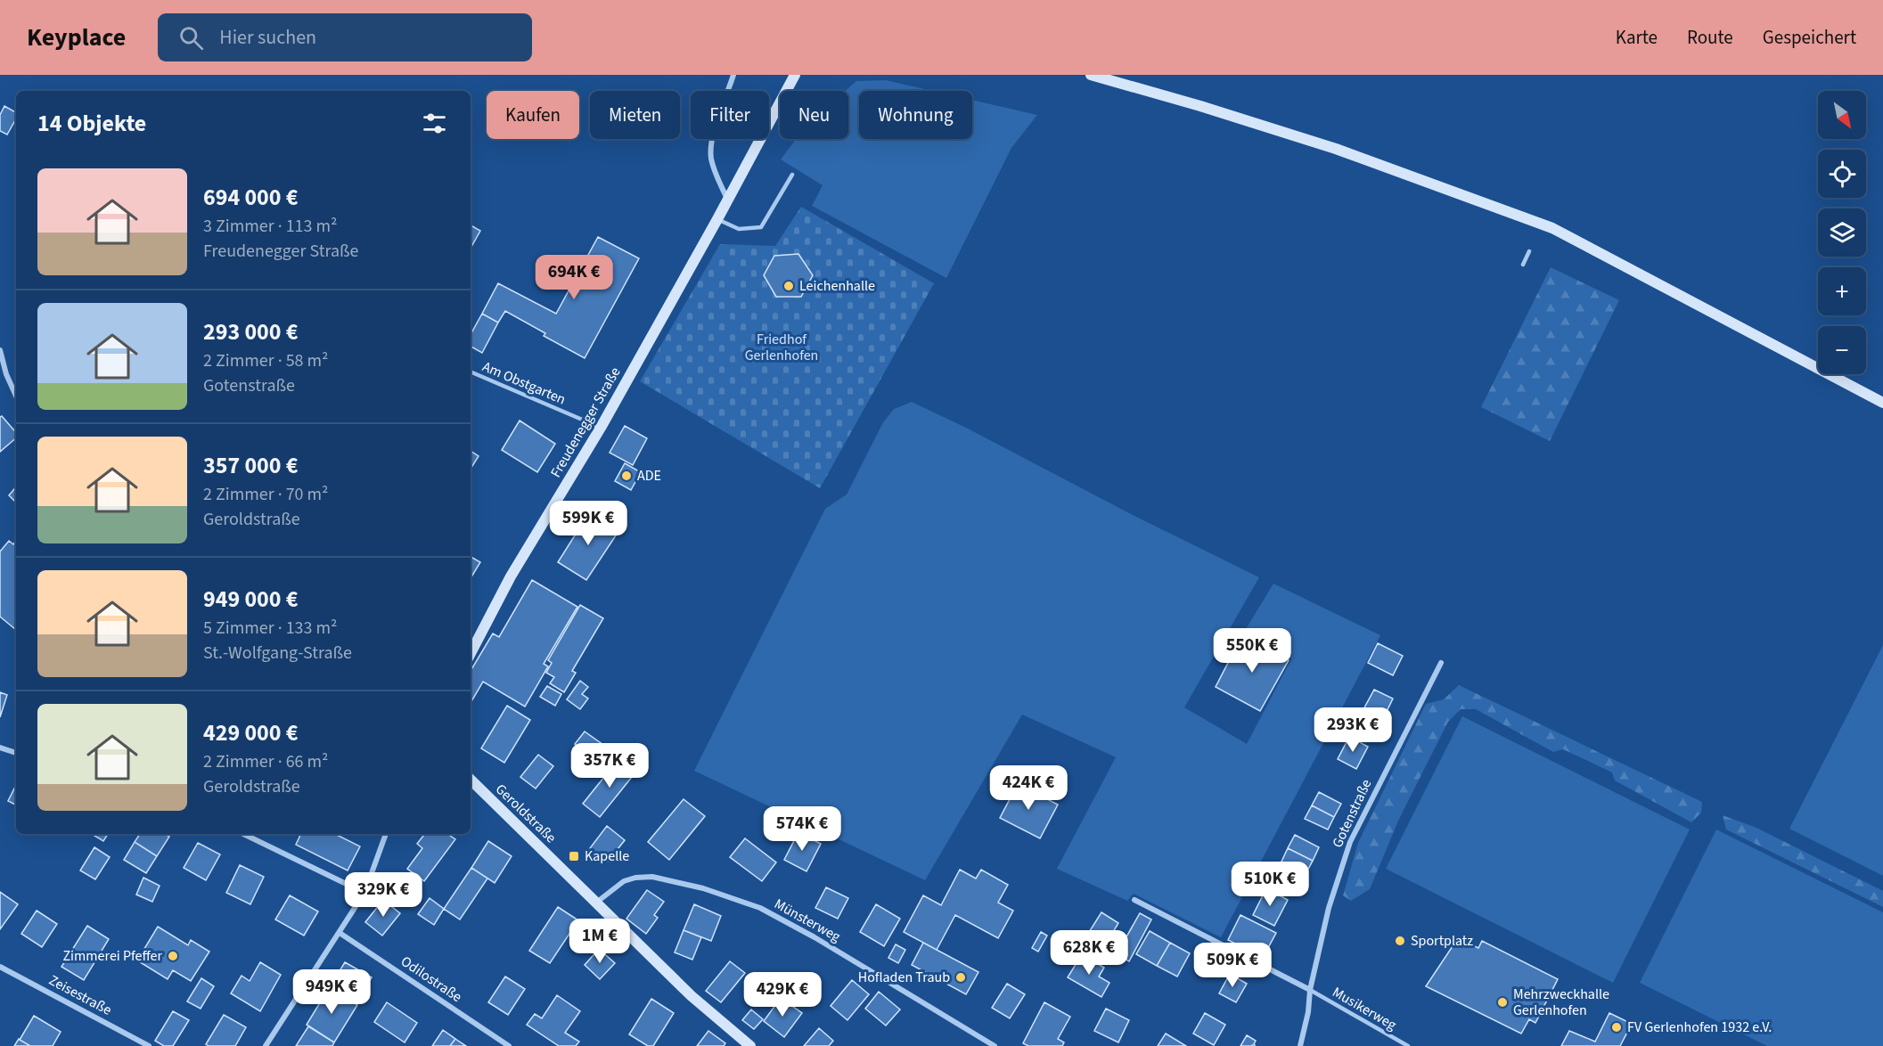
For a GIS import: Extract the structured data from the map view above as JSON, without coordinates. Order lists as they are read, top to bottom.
{
  "streets": {
    "street": [
      "Freudenegger Straße",
      "Geroldstraße",
      "Gotenstraße",
      "Münsterweg",
      "Odilostraße",
      "Zeisestraße"
    ],
    "lane": ["Am Obstgarten", "Musikerweg"]
  },
  "crossings": [
    ["Am Obstgarten", "Freudenegger Straße"],
    ["Geroldstraße", "Münsterweg"],
    ["Gotenstraße", "Musikerweg"]
  ],
  "parks": ["Friedhof Gerlenhofen"],
  "places": {
    "other": [
      "Leichenhalle",
      "ADE",
      "Sportplatz",
      "Zimmerei Pfeffer",
      "Hofladen Traub",
      "Mehrzweckhalle Gerlenhofen",
      "FV Gerlenhofen 1932 e.V."
    ],
    "transit": ["Kapelle"]
  },
  "north": "bottom right",
  "page": {
    "header": "Keyplace",
    "search": "Hier suchen",
    "nav": ["Karte", "Route", "Gespeichert"],
    "map_buttons": ["+", "−"],
    "chip": [
      "Kaufen",
      "Mieten",
      "Filter",
      "Neu",
      "Wohnung"
    ],
    "heading": "14 Objekte",
    "list": [
      {
        "name": "694 000 €",
        "note": "3 Zimmer · 113 m² · Freudenegger Straße"
      },
      {
        "name": "293 000 €",
        "note": "2 Zimmer · 58 m² · Gotenstraße"
      },
      {
        "name": "357 000 €",
        "note": "2 Zimmer · 70 m² · Geroldstraße"
      },
      {
        "name": "949 000 €",
        "note": "5 Zimmer · 133 m² · St.-Wolfgang-Straße"
      },
      {
        "name": "429 000 €",
        "note": "2 Zimmer · 66 m² · Geroldstraße"
      }
    ],
    "price": [
      "694K €",
      "599K €",
      "550K €",
      "293K €",
      "357K €",
      "424K €",
      "574K €",
      "510K €",
      "329K €",
      "1M €",
      "628K €",
      "509K €",
      "949K €",
      "429K €"
    ]
  }
}
